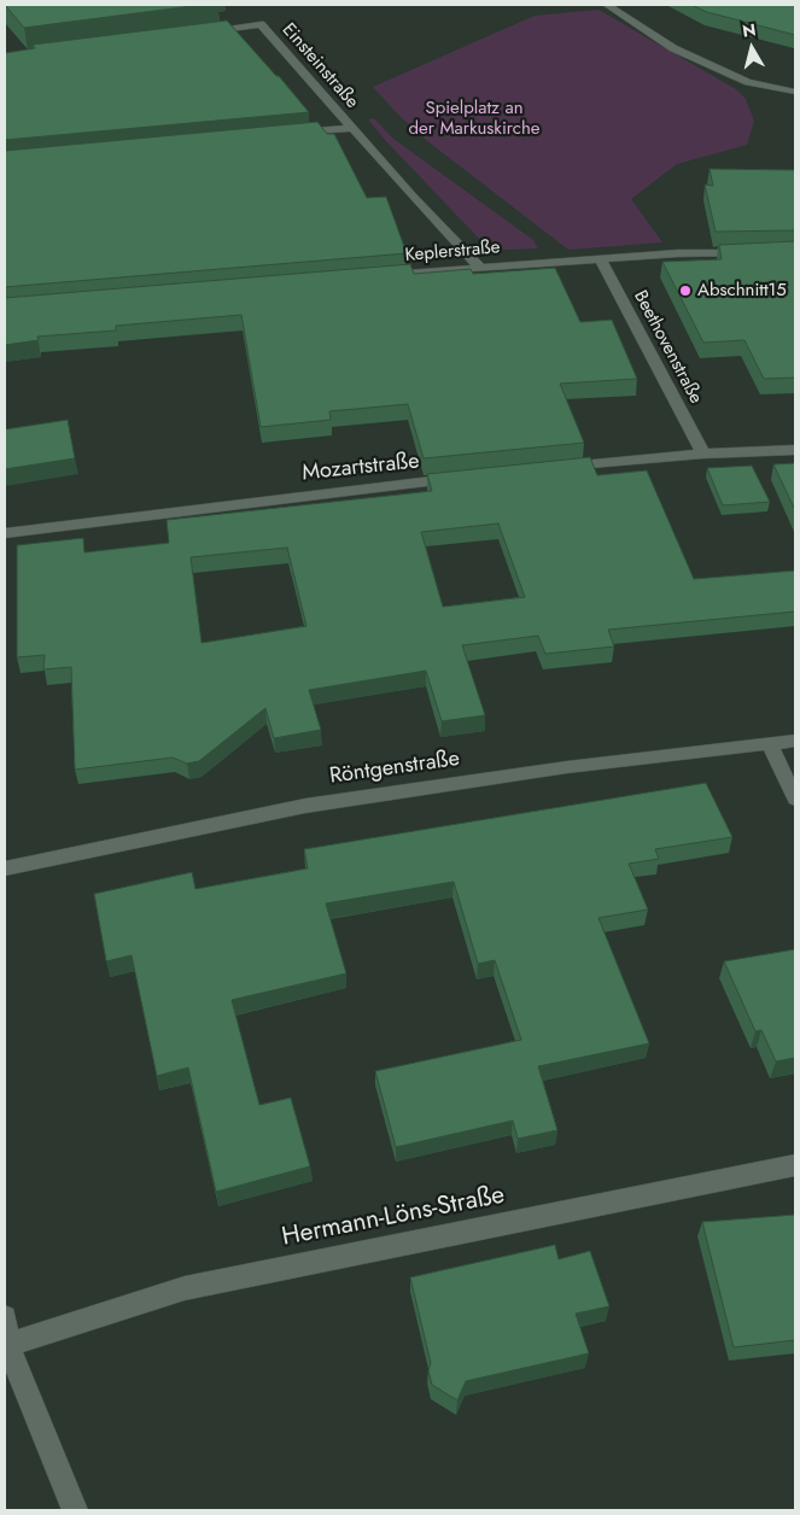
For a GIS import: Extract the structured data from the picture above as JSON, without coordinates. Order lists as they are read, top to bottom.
{
  "streets": {
    "street": [
      "Einsteinstraße",
      "Keplerstraße",
      "Beethovenstraße",
      "Mozartstraße",
      "Röntgenstraße",
      "Hermann-Löns-Straße"
    ]
  },
  "crossings": [
    ["Einsteinstraße", "Keplerstraße"],
    ["Keplerstraße", "Beethovenstraße"]
  ],
  "parks": ["Spielplatz an der Markuskirche"],
  "places": ["Abschnitt15"],
  "north": "top"
}
